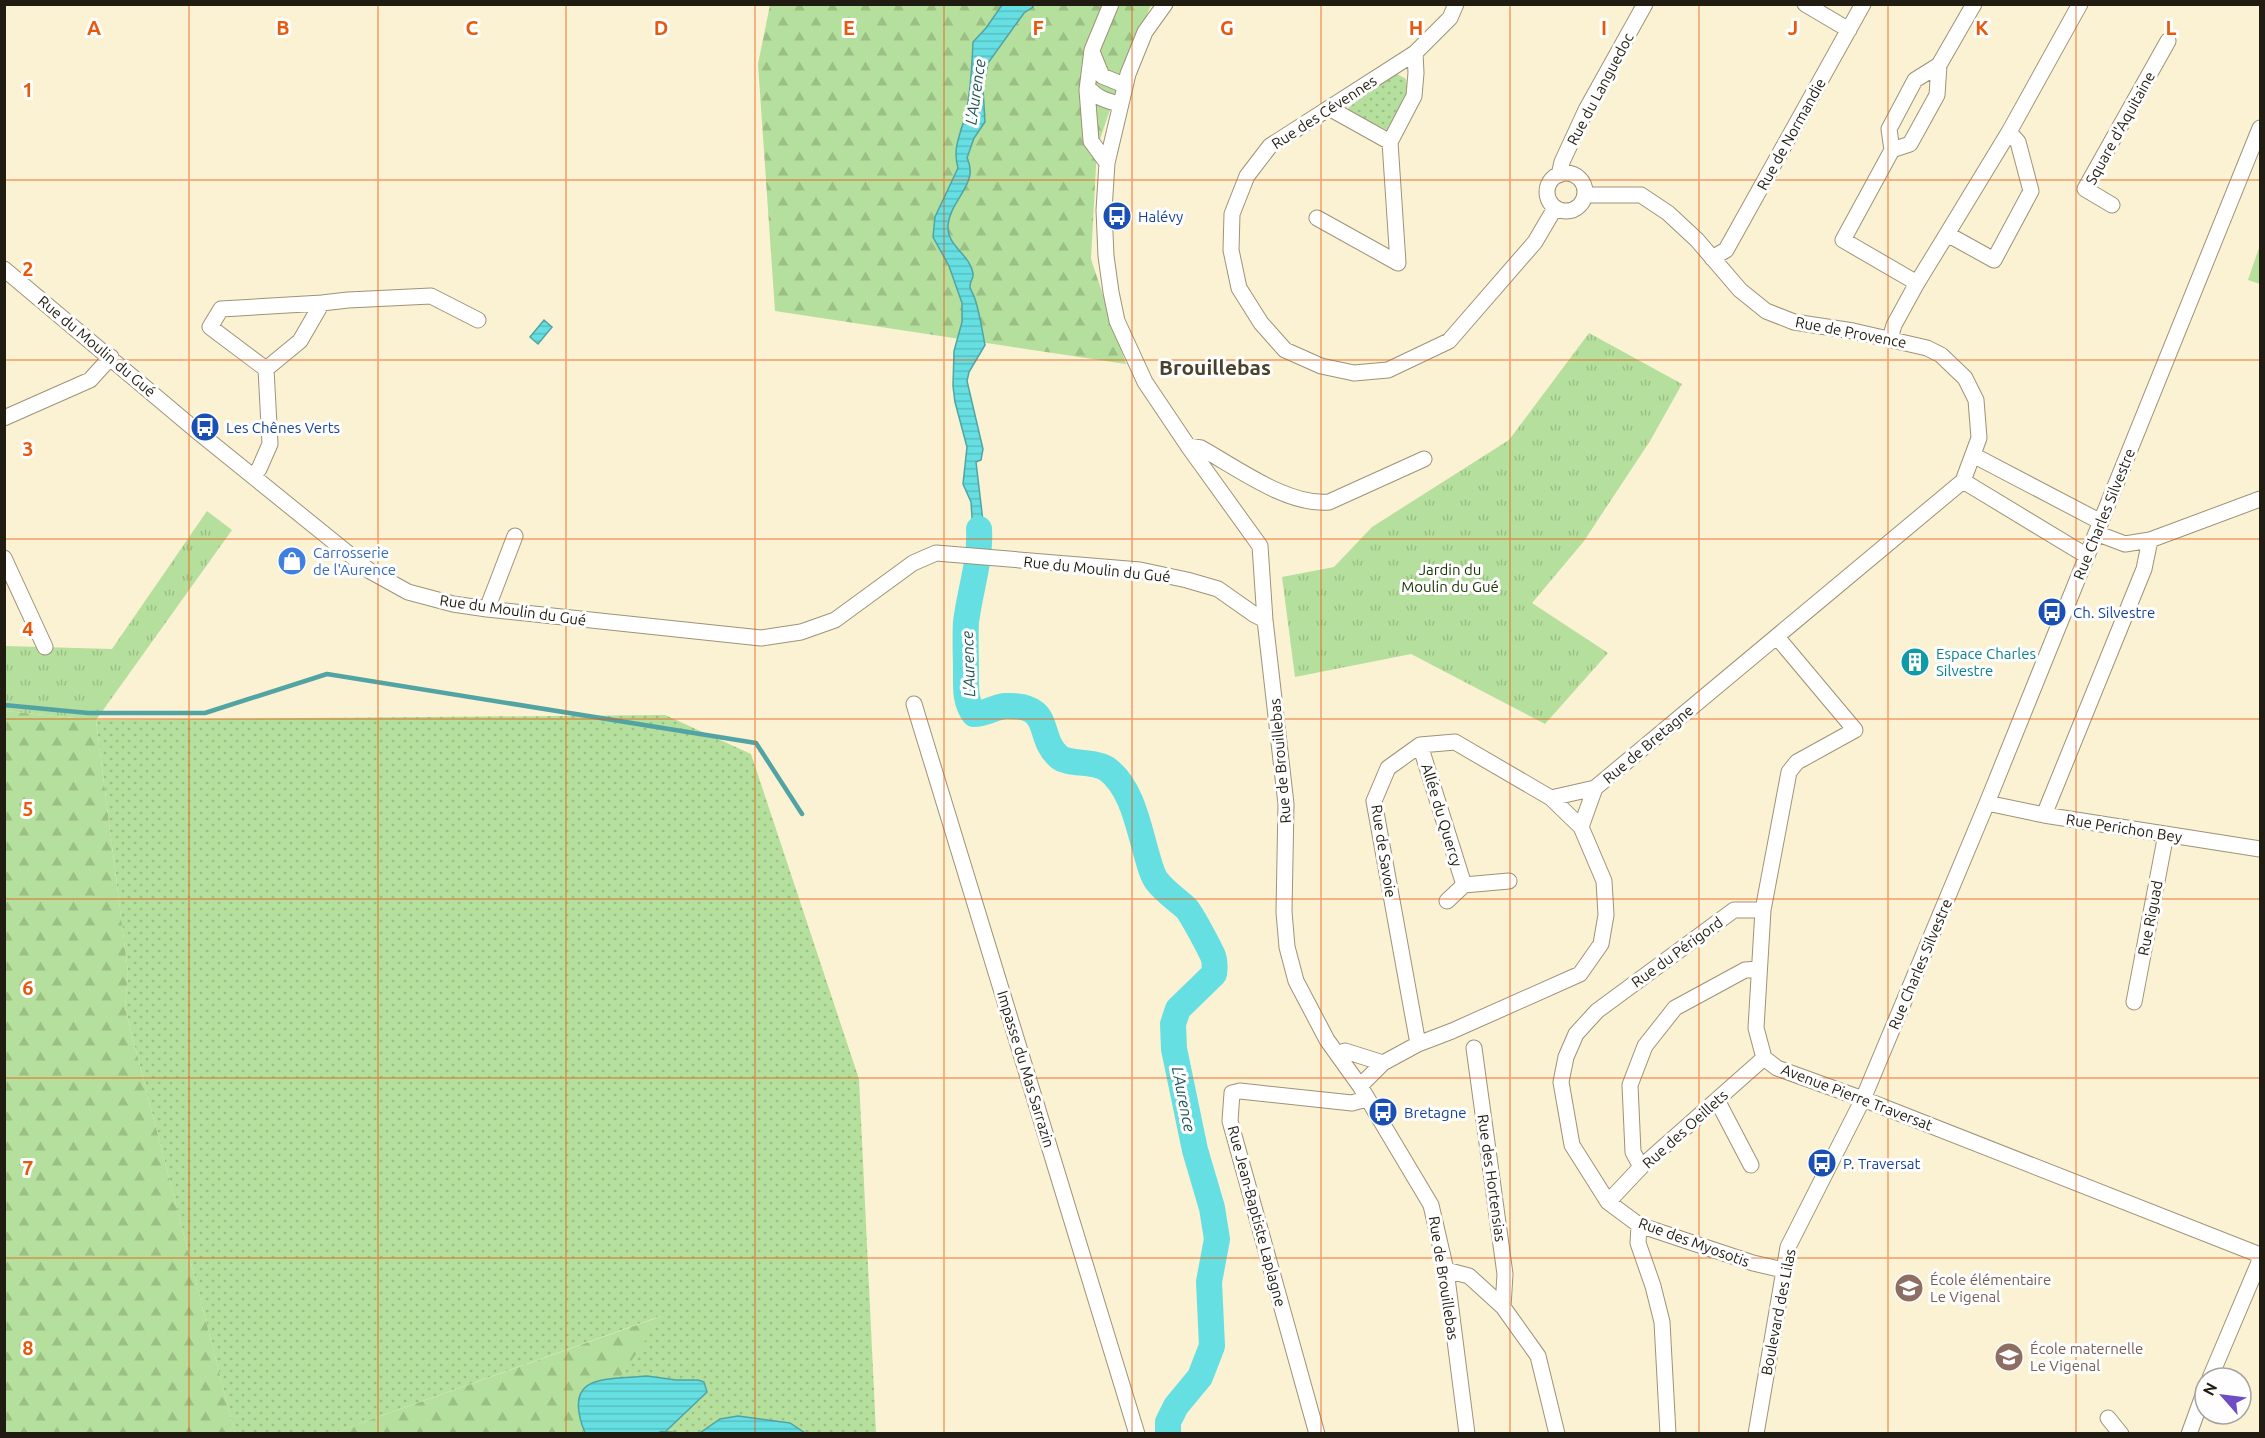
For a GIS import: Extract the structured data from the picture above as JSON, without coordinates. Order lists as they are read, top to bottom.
{
  "streets": {
    "street": [
      "Rue du Languedoc",
      "Rue des Cévennes",
      "Square d'Aquitaine",
      "Rue de Normandie",
      "Rue de Provence",
      "Rue du Moulin du Gué",
      "Rue Charles Silvestre",
      "Rue de Bretagne",
      "Rue de Brouillebas",
      "Allée du Quercy",
      "Rue Perichon Bey",
      "Rue de Savoie",
      "Rue Riguad",
      "Rue du Périgord",
      "Impasse du Mas Sarrazin",
      "Avenue Pierre Traversat",
      "Rue des Oeillets",
      "Rue des Hortensias",
      "Rue Jean-Baptiste Laplagne",
      "Rue des Myosotis",
      "Boulevard des Lilas"
    ]
  },
  "crossings": [
    ["Rue du Languedoc", "Rue des Cévennes"],
    ["Rue du Languedoc", "Rue de Provence"],
    ["Rue des Cévennes", "Rue de Provence"],
    ["Rue de Normandie", "Rue de Provence"],
    ["Rue de Provence", "Rue de Bretagne"],
    ["Rue du Moulin du Gué", "Rue de Brouillebas"],
    ["Rue Charles Silvestre", "Rue Perichon Bey"],
    ["Rue Charles Silvestre", "Avenue Pierre Traversat"],
    ["Rue Charles Silvestre", "Boulevard des Lilas"],
    ["Rue de Bretagne", "Avenue Pierre Traversat"],
    ["Rue de Brouillebas", "Rue Jean-Baptiste Laplagne"],
    ["Allée du Quercy", "Rue de Savoie"],
    ["Rue Perichon Bey", "Rue Riguad"],
    ["Rue du Périgord", "Avenue Pierre Traversat"],
    ["Rue du Périgord", "Rue des Myosotis"],
    ["Avenue Pierre Traversat", "Rue des Oeillets"],
    ["Avenue Pierre Traversat", "Boulevard des Lilas"],
    ["Rue des Oeillets", "Rue des Myosotis"],
    ["Rue des Myosotis", "Boulevard des Lilas"]
  ],
  "districts": ["Brouillebas"],
  "water": ["L'Aurence"],
  "parks": ["Jardin du Moulin du Gué"],
  "places": {
    "bus stop": [
      "Halévy",
      "Les Chênes Verts",
      "Ch. Silvestre",
      "Bretagne",
      "P. Traversat"
    ],
    "shop": ["Carrosserie de l'Aurence"],
    "building": ["Espace Charles Silvestre"],
    "school or university": ["École élémentaire Le Vigenal", "École maternelle Le Vigenal"]
  },
  "north": "top left",
  "grid": {
    "columns": [
      "A",
      "B",
      "C",
      "D",
      "E",
      "F",
      "G",
      "H",
      "I",
      "J",
      "K",
      "L"
    ],
    "rows": [
      "1",
      "2",
      "3",
      "4",
      "5",
      "6",
      "7",
      "8"
    ]
  }
}
